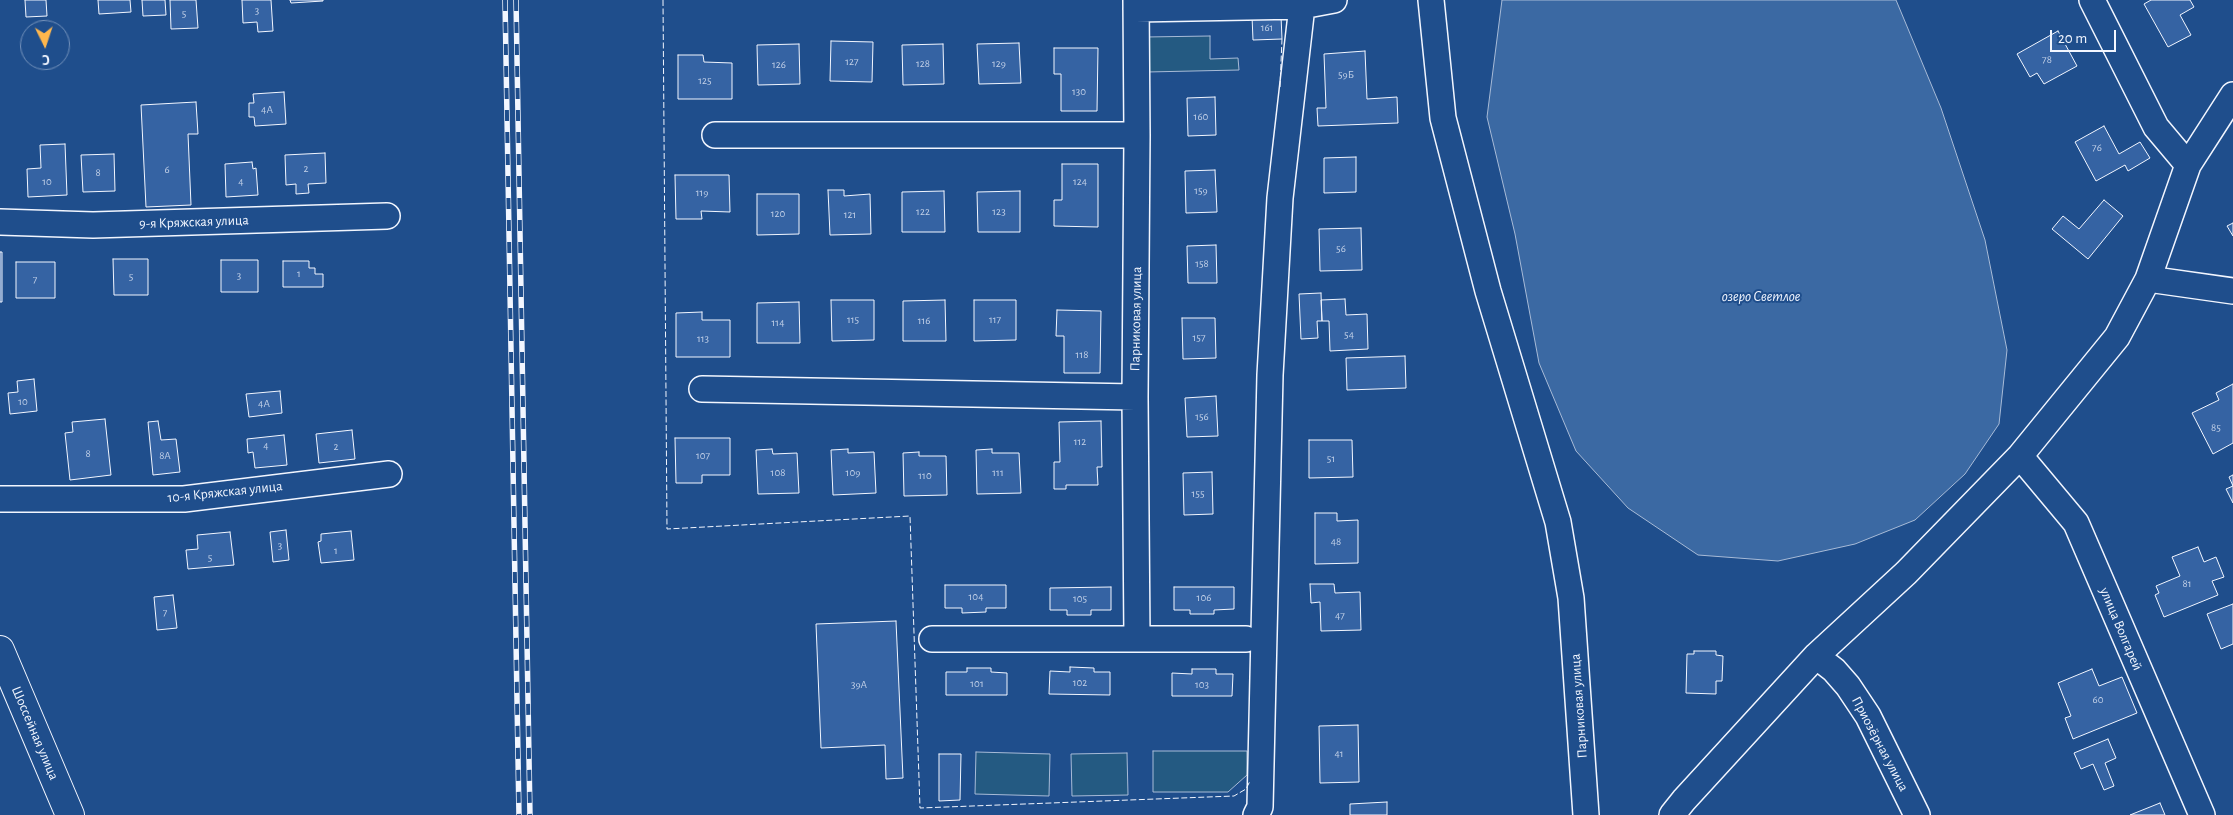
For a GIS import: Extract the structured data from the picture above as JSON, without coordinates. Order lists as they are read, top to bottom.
{
  "streets": {
    "main road": ["Шоссейная улица"],
    "street": [
      "9-я Кряжская улица",
      "Парниковая улица",
      "10-я Кряжская улица",
      "улица Волгарей",
      "Приозёрная улица"
    ]
  },
  "water": ["озеро Светлое"],
  "house_numbers": [
    "3",
    "5",
    "161",
    "78",
    "127",
    "128",
    "129",
    "126",
    "59Б",
    "125",
    "130",
    "4А",
    "160",
    "76",
    "2",
    "6",
    "8",
    "10",
    "4",
    "124",
    "159",
    "119",
    "122",
    "123",
    "120",
    "121",
    "56",
    "158",
    "1",
    "3",
    "5",
    "7",
    "115",
    "117",
    "116",
    "114",
    "54",
    "157",
    "113",
    "118",
    "10",
    "4А",
    "156",
    "85",
    "112",
    "4",
    "2",
    "8",
    "8А",
    "107",
    "51",
    "108",
    "109",
    "111",
    "110",
    "155",
    "48",
    "3",
    "1",
    "5",
    "81",
    "104",
    "106",
    "105",
    "7",
    "47",
    "102",
    "101",
    "39А",
    "103",
    "60",
    "41"
  ],
  "scale_bar": "20 m",
  "north": "bottom"
}
